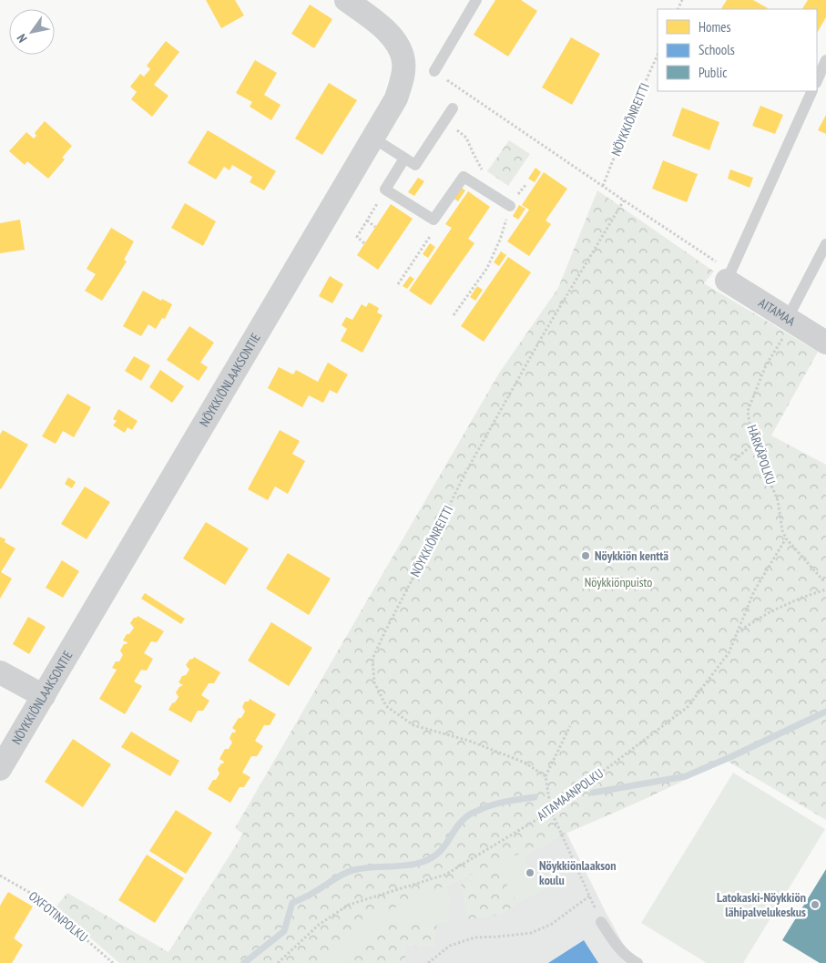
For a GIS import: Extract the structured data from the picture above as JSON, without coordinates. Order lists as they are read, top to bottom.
{
  "streets": {
    "street": ["AITAMAA", "NÖYKKIÖNLAAKSONTIE"],
    "path": [
      "NÖYKKIÖNREITTI",
      "HÄRKÄPOLKU",
      "AITAMAANPOLKU",
      "OXFOTINPOLKU"
    ]
  },
  "crossings": [
    ["AITAMAA", "HÄRKÄPOLKU"],
    ["HÄRKÄPOLKU", "AITAMAANPOLKU"]
  ],
  "parks": ["Nöykkiönpuisto"],
  "places": ["Nöykkiön kenttä", "Nöykkiönlaakson koulu", "Latokaski-Nöykkiön lähipalvelukeskus"],
  "legend": ["Homes", "Schools", "Public"],
  "north": "bottom left"
}
